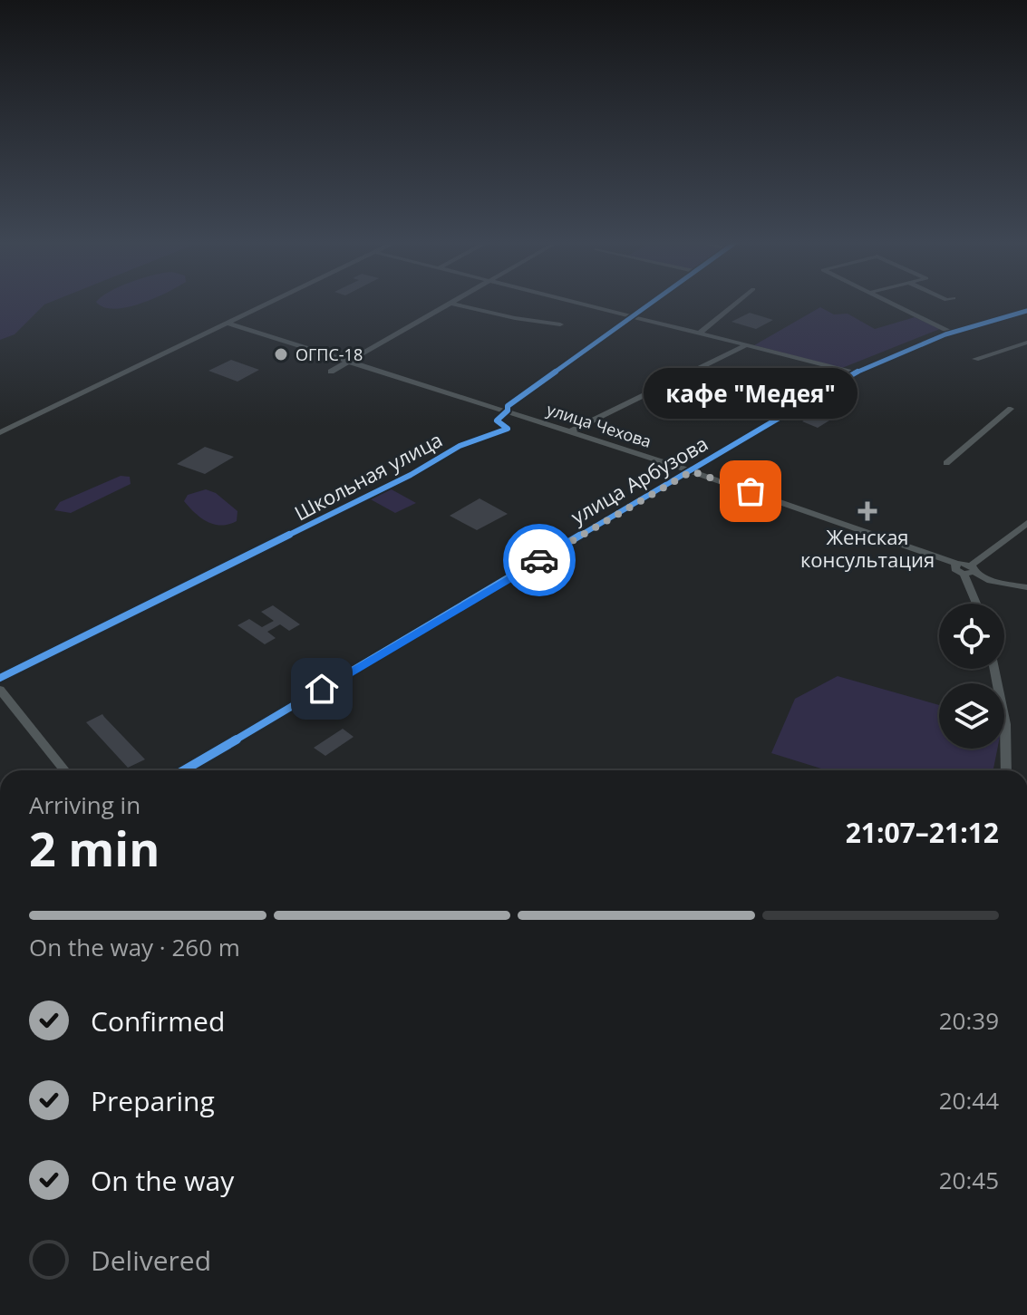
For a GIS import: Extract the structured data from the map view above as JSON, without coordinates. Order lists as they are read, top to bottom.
{
  "streets": {
    "street": ["улица Чехова", "Школьная улица", "улица Арбузова"]
  },
  "crossings": [
    ["улица Чехова", "Школьная улица"],
    ["улица Чехова", "улица Арбузова"]
  ],
  "places": {
    "other": ["ОГПС-18", "кафе \"Медея\""],
    "health": ["Женская консультация"]
  },
  "page": {
    "bubble": "кафе \"Медея\"",
    "heading": ["2 min", "Arriving in", "21:07–21:12"],
    "bar": "On the way · 260 m",
    "list": [
      ["Confirmed", "20:39"],
      ["Preparing", "20:44"],
      ["On the way", "20:45"],
      "Delivered"
    ]
  }
}
